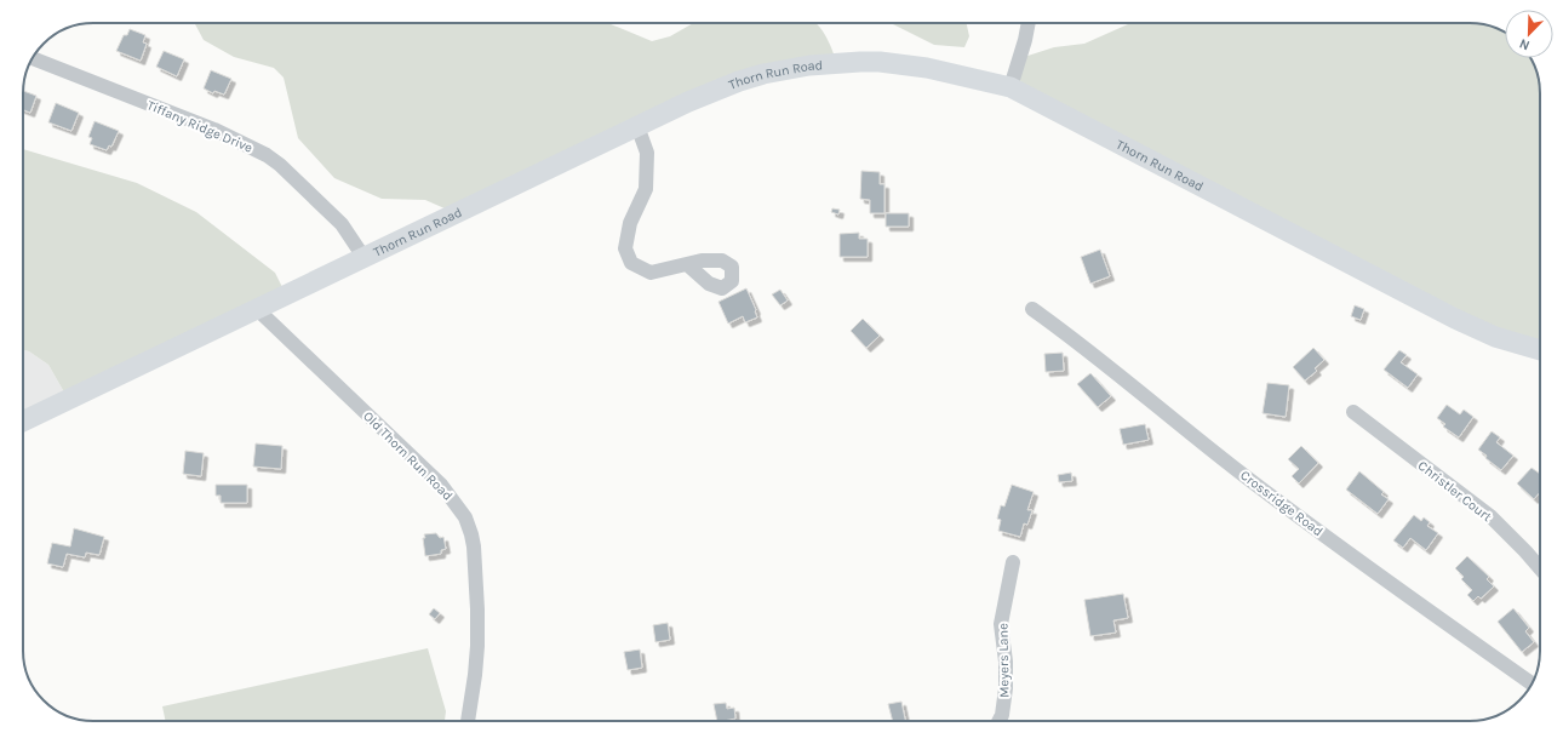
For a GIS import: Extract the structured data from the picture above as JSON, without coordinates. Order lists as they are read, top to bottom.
{
  "streets": {
    "street": [
      "Thorn Run Road",
      "Tiffany Ridge Drive",
      "Old Thorn Run Road",
      "Christler Court",
      "Crossridge Road",
      "Meyers Lane"
    ]
  },
  "crossings": [
    ["Thorn Run Road", "Tiffany Ridge Drive"],
    ["Thorn Run Road", "Old Thorn Run Road"]
  ],
  "north": "bottom left"
}
